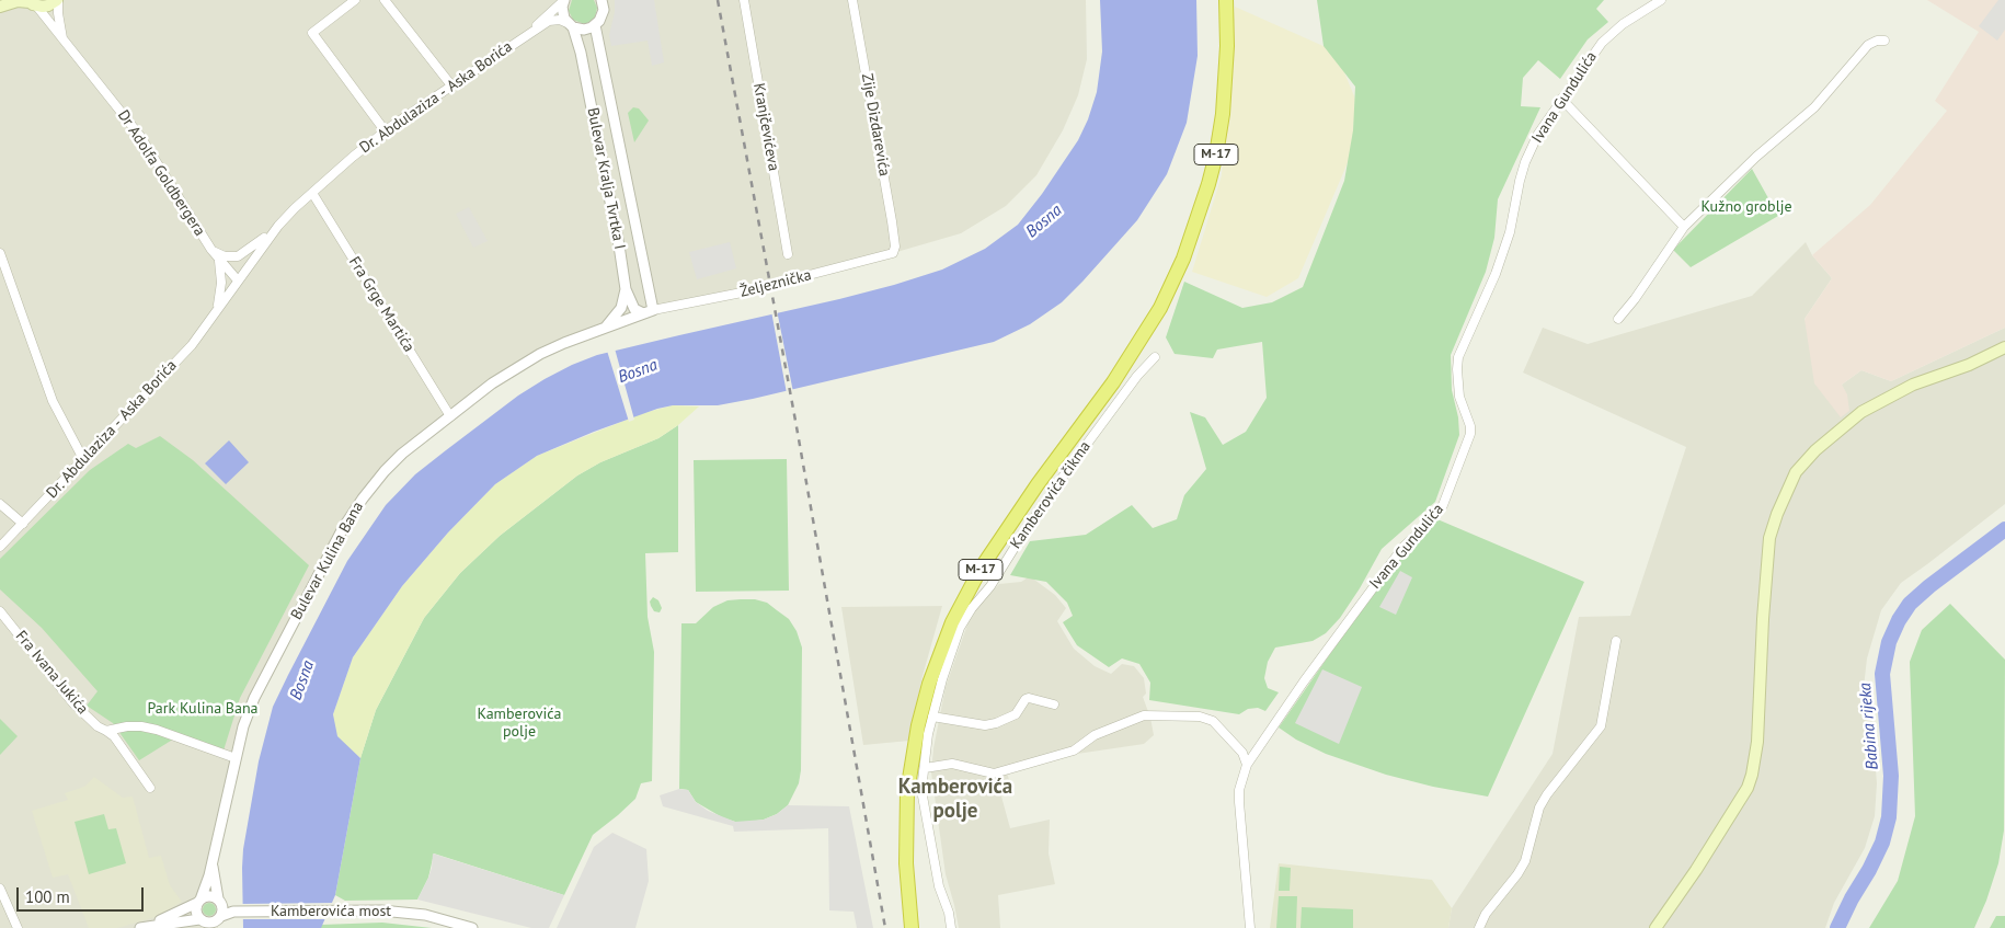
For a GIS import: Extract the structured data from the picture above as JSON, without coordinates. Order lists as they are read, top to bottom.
{
  "streets": {
    "highway": ["M-17"],
    "street": [
      "Dr. Abdulaziza - Aska Borića",
      "Ivana Gundulića",
      "Zije Dizdarevića",
      "Kranjčevićeva",
      "Dr Adolfa Goldbergera",
      "Bulevar Kralja Tvrtka I",
      "Željeznička",
      "Fra Grge Martića",
      "Kamberovića čikma",
      "Bulevar Kulina Bana",
      "Fra Ivana Jukića",
      "Kamberovića most"
    ]
  },
  "crossings": [
    ["Dr. Abdulaziza - Aska Borića", "Dr Adolfa Goldbergera"],
    ["Dr. Abdulaziza - Aska Borića", "Bulevar Kralja Tvrtka I"],
    ["Dr. Abdulaziza - Aska Borića", "Fra Grge Martića"],
    ["Zije Dizdarevića", "Željeznička"],
    ["Bulevar Kralja Tvrtka I", "Željeznička"],
    ["Bulevar Kralja Tvrtka I", "Bulevar Kulina Bana"],
    ["Željeznička", "Bulevar Kulina Bana"],
    ["Fra Grge Martića", "Bulevar Kulina Bana"]
  ],
  "districts": ["Kamberovića polje"],
  "water": ["Bosna", "Babina rijeka"],
  "parks": ["Kužno groblje", "Park Kulina Bana", "Kamberovića polje"],
  "scale_bar": "100 m"
}
